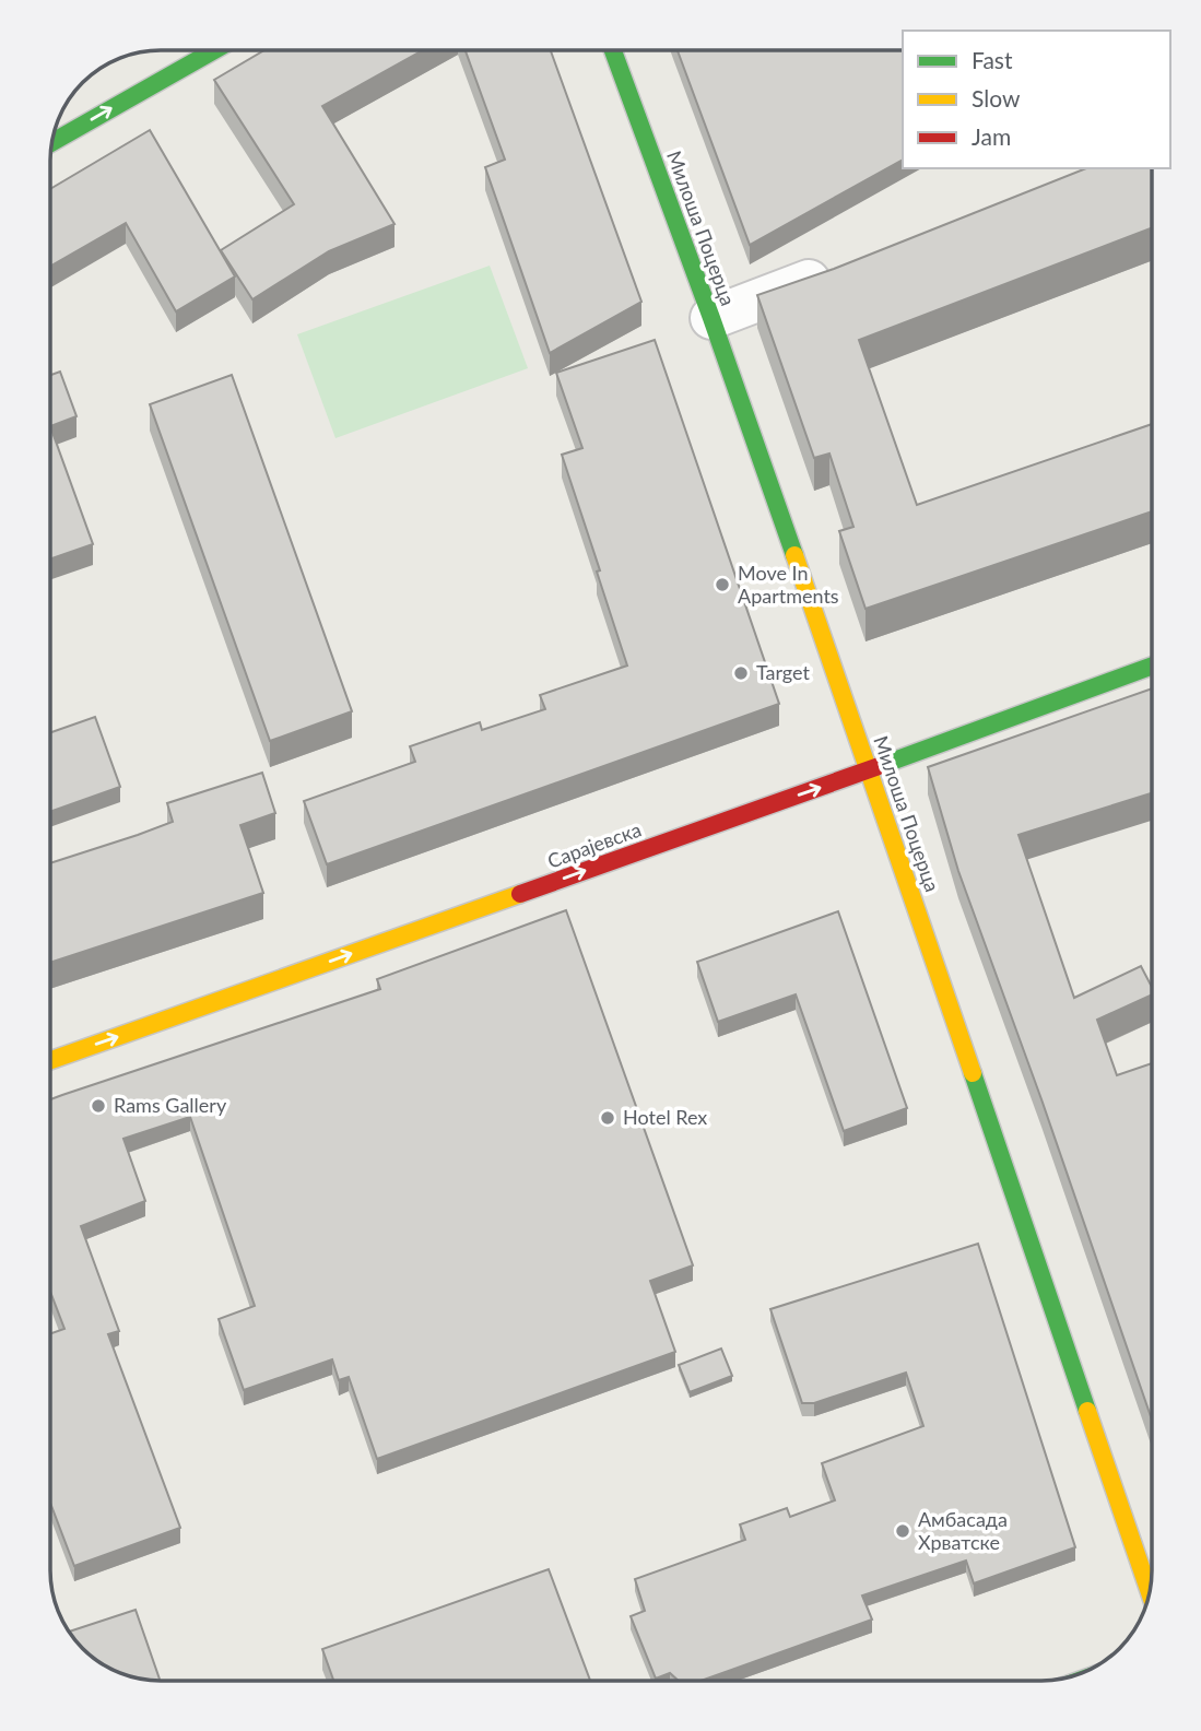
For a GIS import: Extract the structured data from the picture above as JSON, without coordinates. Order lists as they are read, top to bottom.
{
  "streets": {
    "street": ["Милоша Поцерца", "Сарајевска"]
  },
  "crossings": [
    ["Милоша Поцерца", "Сарајевска"]
  ],
  "one_way": ["Сарајевска"],
  "places": [
    "Move In Apartments",
    "Target",
    "Rams Gallery",
    "Hotel Rex",
    "Амбасада Хрватске"
  ],
  "legend": ["Fast", "Slow", "Jam"]
}
